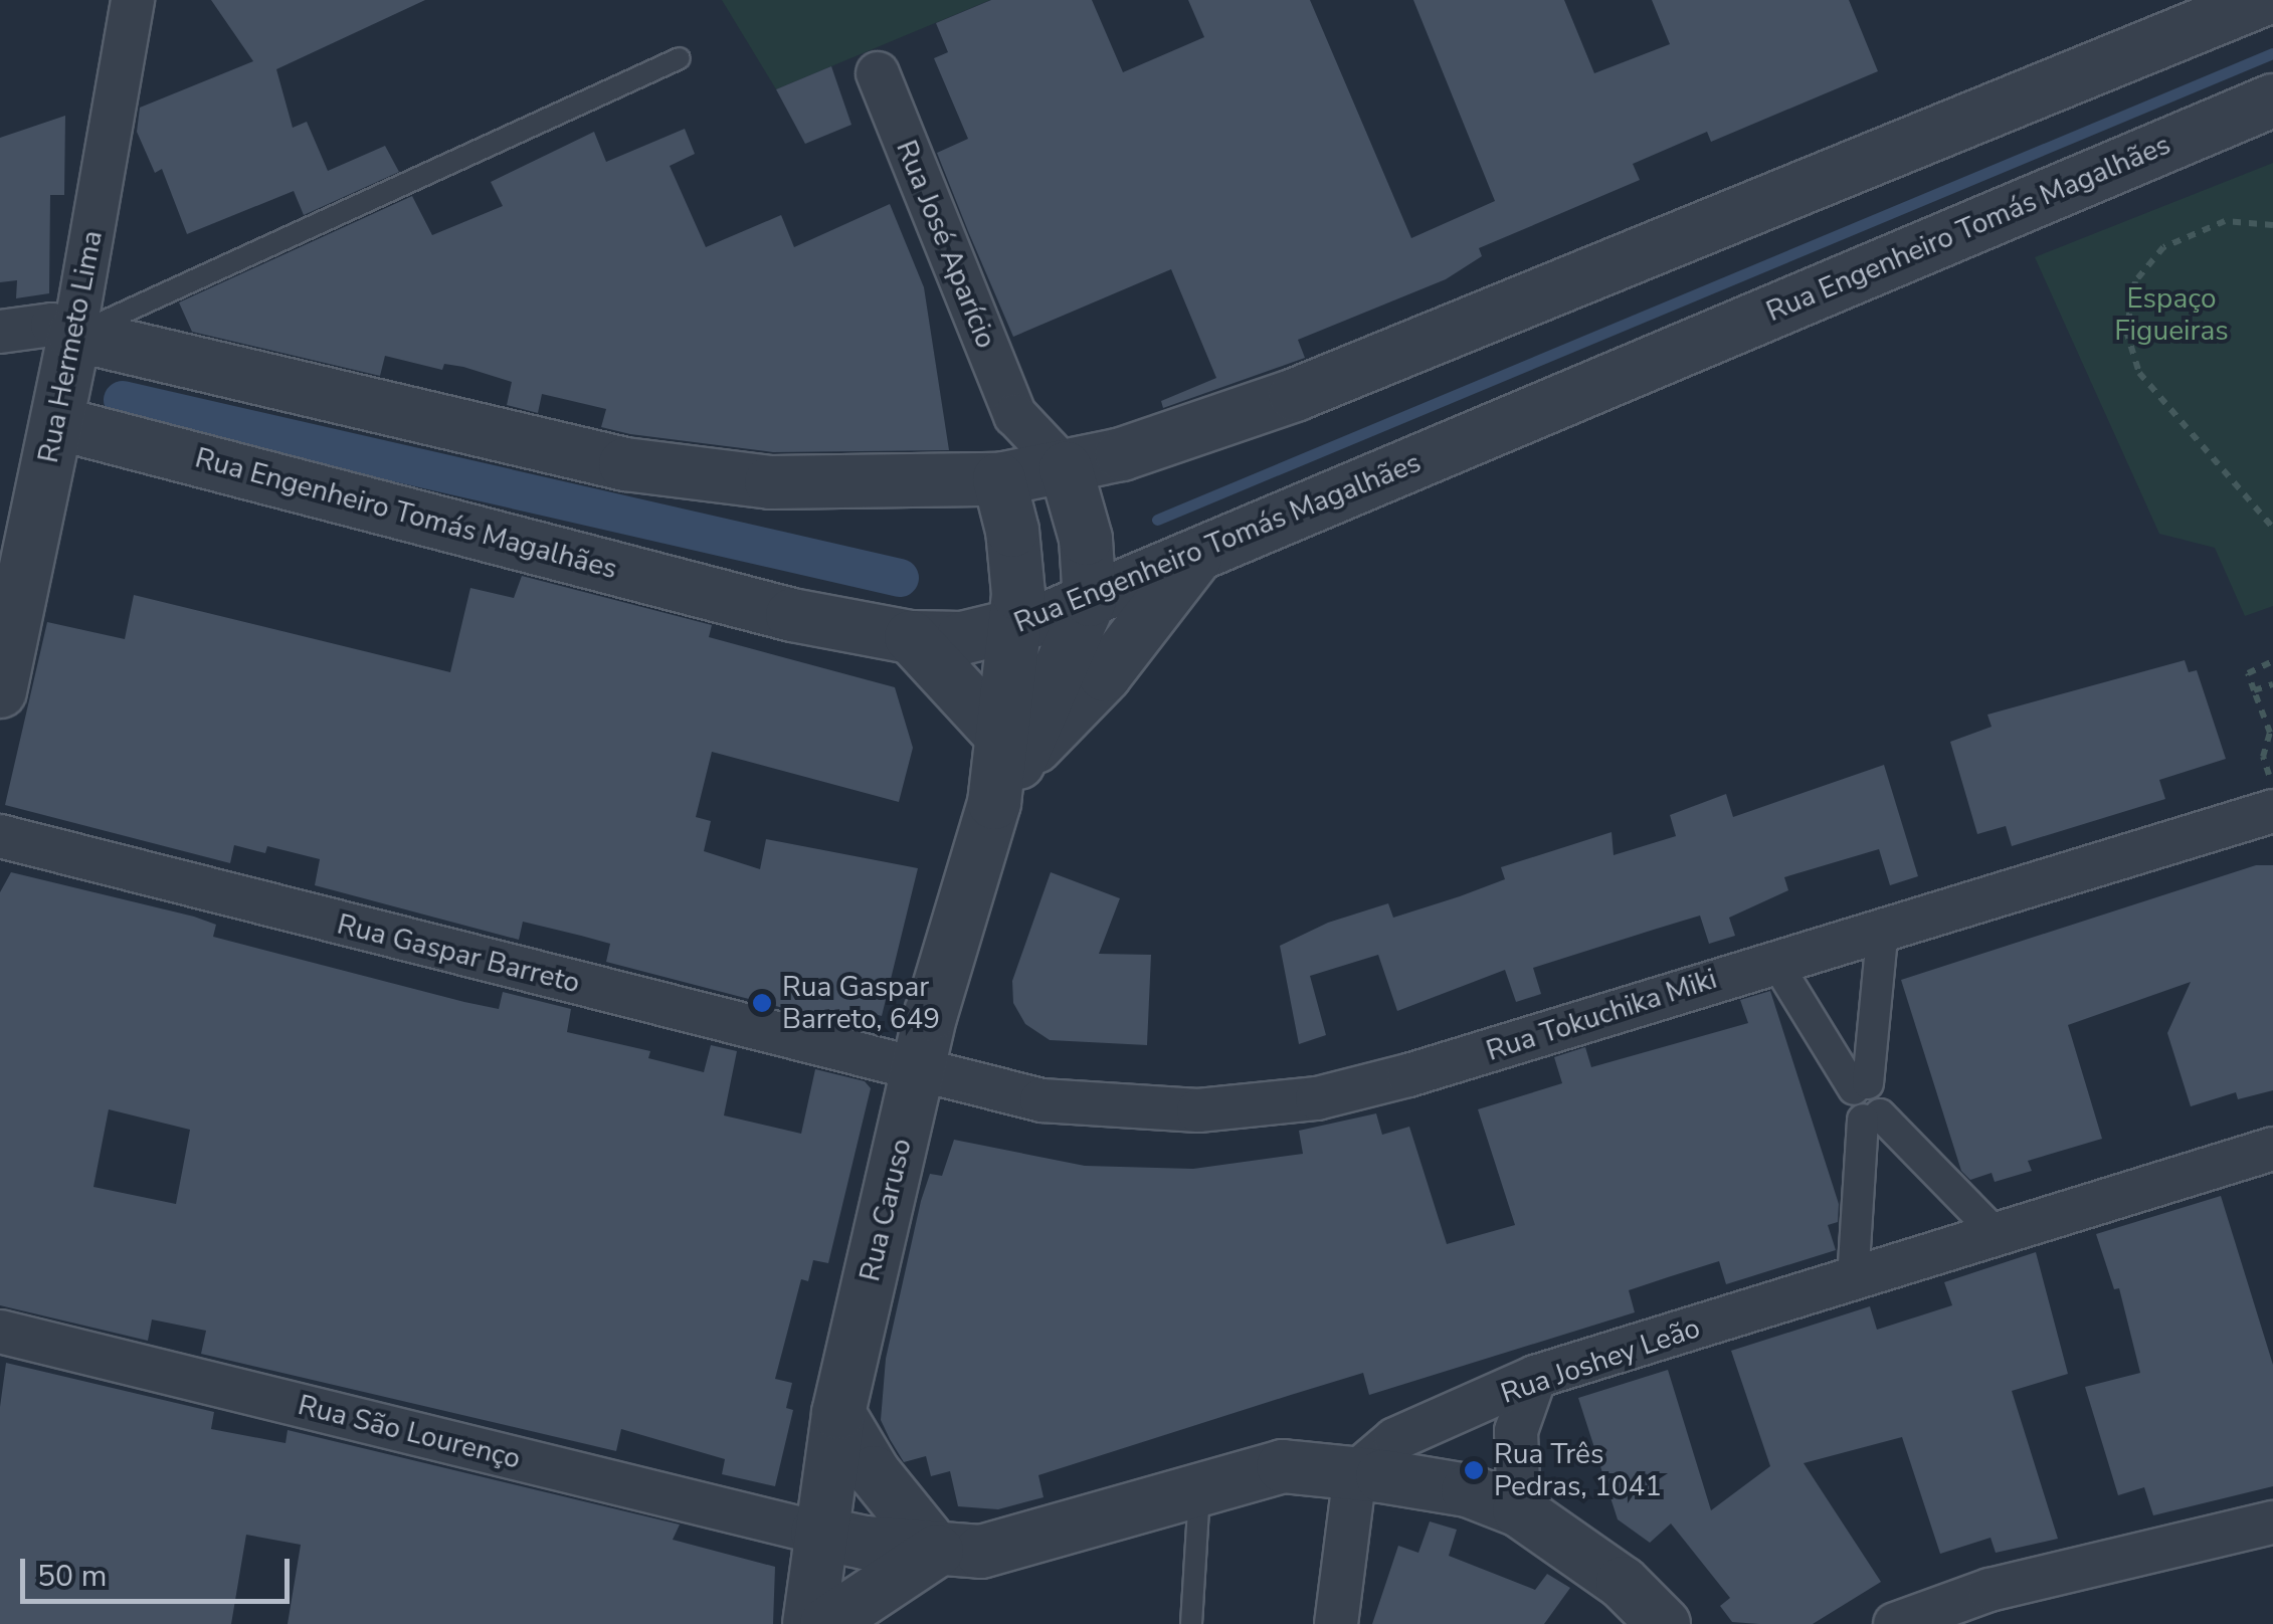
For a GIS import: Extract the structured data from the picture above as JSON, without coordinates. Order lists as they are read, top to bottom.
{
  "streets": {
    "street": [
      "Rua Engenheiro Tomás Magalhães",
      "Rua José Aparício",
      "Rua Hermeto Lima",
      "Rua Gaspar Barreto",
      "Rua Tokuchika Miki",
      "Rua Caruso",
      "Rua Joshey Leão",
      "Rua São Lourenço"
    ]
  },
  "crossings": [
    ["Rua Engenheiro Tomás Magalhães", "Rua Hermeto Lima"],
    ["Rua Engenheiro Tomás Magalhães", "Rua Caruso"],
    ["Rua Gaspar Barreto", "Rua Tokuchika Miki"],
    ["Rua Gaspar Barreto", "Rua Caruso"],
    ["Rua Tokuchika Miki", "Rua Caruso"],
    ["Rua Caruso", "Rua São Lourenço"]
  ],
  "parks": ["Espaço Figueiras"],
  "places": ["Rua Gaspar Barreto, 649", "Rua Três Pedras, 1041"],
  "scale_bar": "50 m"
}
